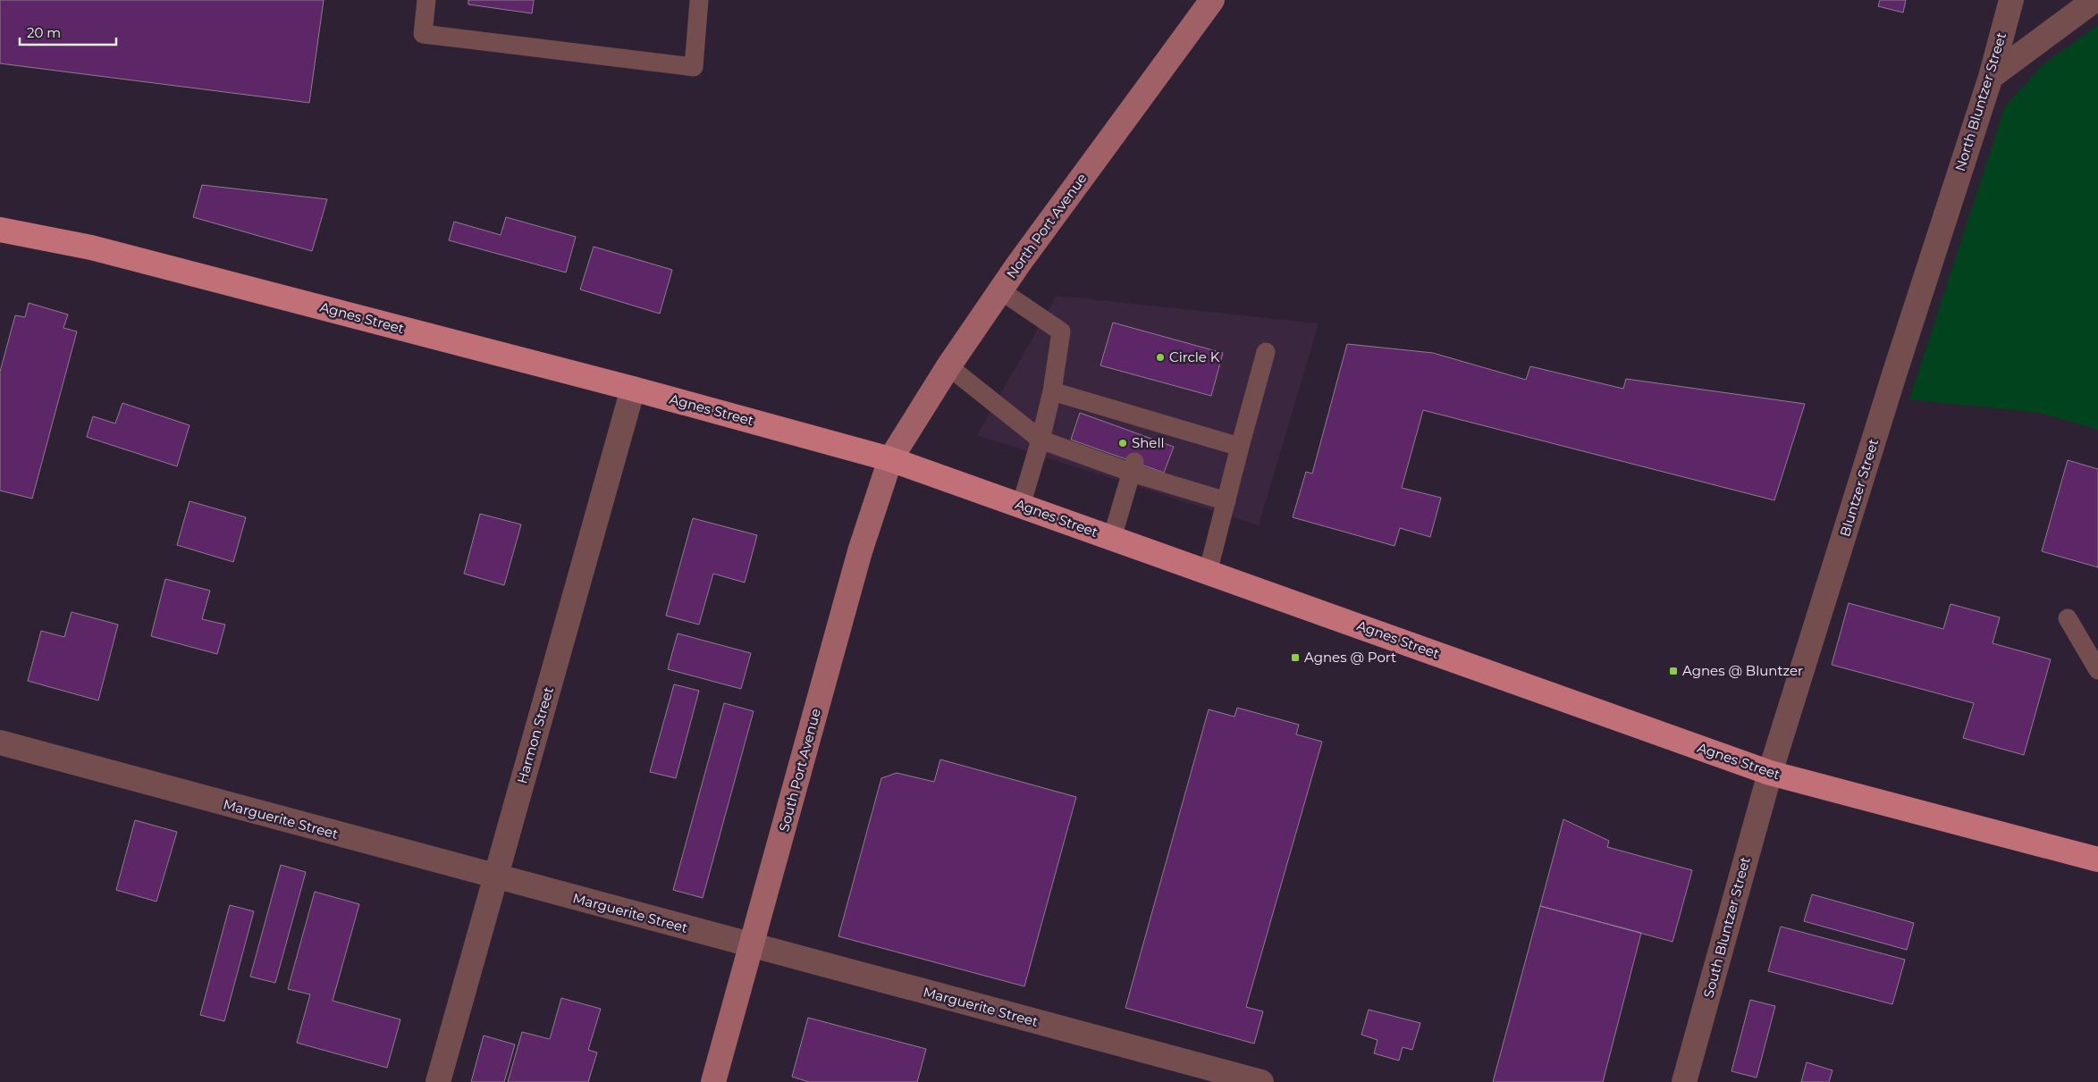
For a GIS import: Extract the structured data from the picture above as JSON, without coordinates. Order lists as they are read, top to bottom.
{
  "streets": {
    "main road": ["North Port Avenue", "Agnes Street", "South Port Avenue"],
    "street": [
      "North Bluntzer Street",
      "Bluntzer Street",
      "Harmon Street",
      "Marguerite Street",
      "South Bluntzer Street"
    ]
  },
  "crossings": [
    ["North Bluntzer Street", "Bluntzer Street"],
    ["North Port Avenue", "Agnes Street"],
    ["North Port Avenue", "South Port Avenue"],
    ["Agnes Street", "Bluntzer Street"],
    ["Agnes Street", "Harmon Street"],
    ["Agnes Street", "South Port Avenue"],
    ["Agnes Street", "South Bluntzer Street"],
    ["Bluntzer Street", "South Bluntzer Street"],
    ["Harmon Street", "Marguerite Street"],
    ["South Port Avenue", "Marguerite Street"]
  ],
  "places": {
    "other": ["Circle K", "Shell"],
    "transit": ["Agnes @ Port", "Agnes @ Bluntzer"]
  },
  "scale_bar": "20 m"
}
